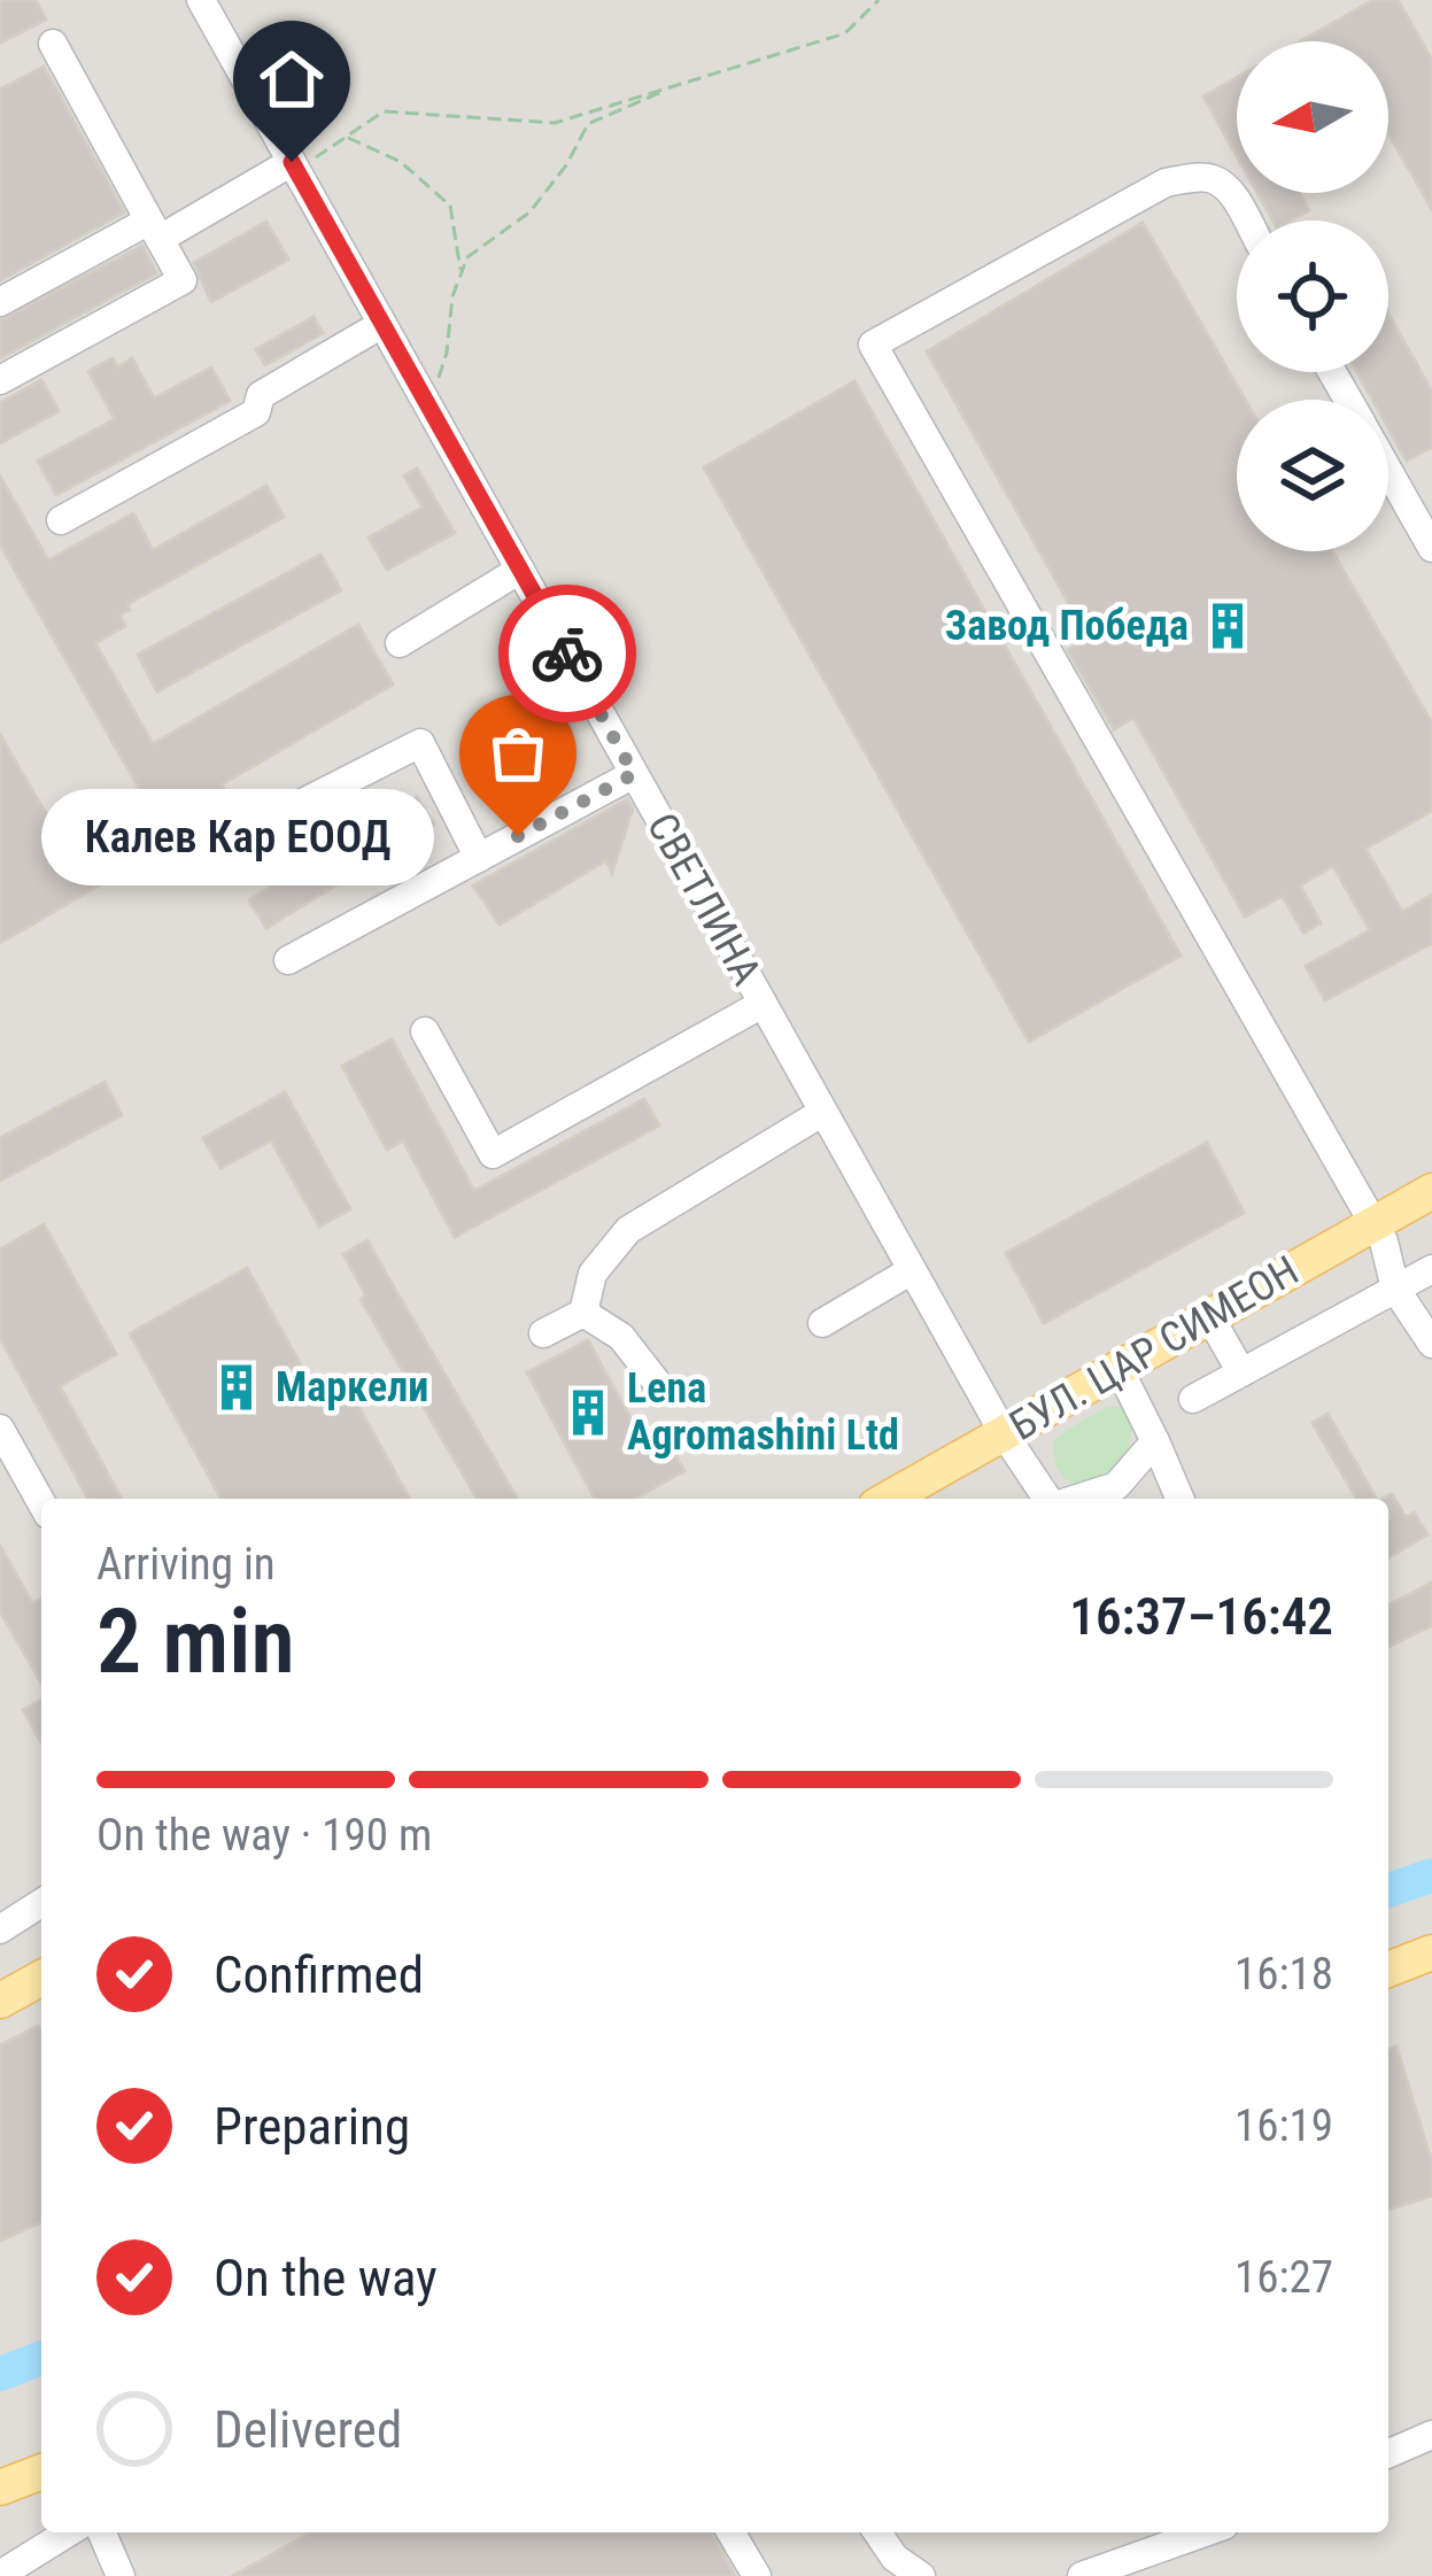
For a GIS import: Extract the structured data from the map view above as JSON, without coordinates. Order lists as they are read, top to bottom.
{
  "streets": {
    "main road": ["БУЛ. ЦАР СИМЕОН"],
    "street": ["СВЕТЛИНА"]
  },
  "crossings": [
    ["СВЕТЛИНА", "БУЛ. ЦАР СИМЕОН"]
  ],
  "places": {
    "building": ["Завод Победа", "Маркели", "Lena Agromashini Ltd"],
    "other": ["Калев Кар ЕООД"]
  },
  "north": "left",
  "page": {
    "bubble": "Калев Кар ЕООД",
    "heading": ["2 min", "Arriving in", "16:37–16:42"],
    "bar": "On the way · 190 m",
    "list": [
      ["Confirmed", "16:18"],
      ["Preparing", "16:19"],
      ["On the way", "16:27"],
      "Delivered"
    ]
  }
}
